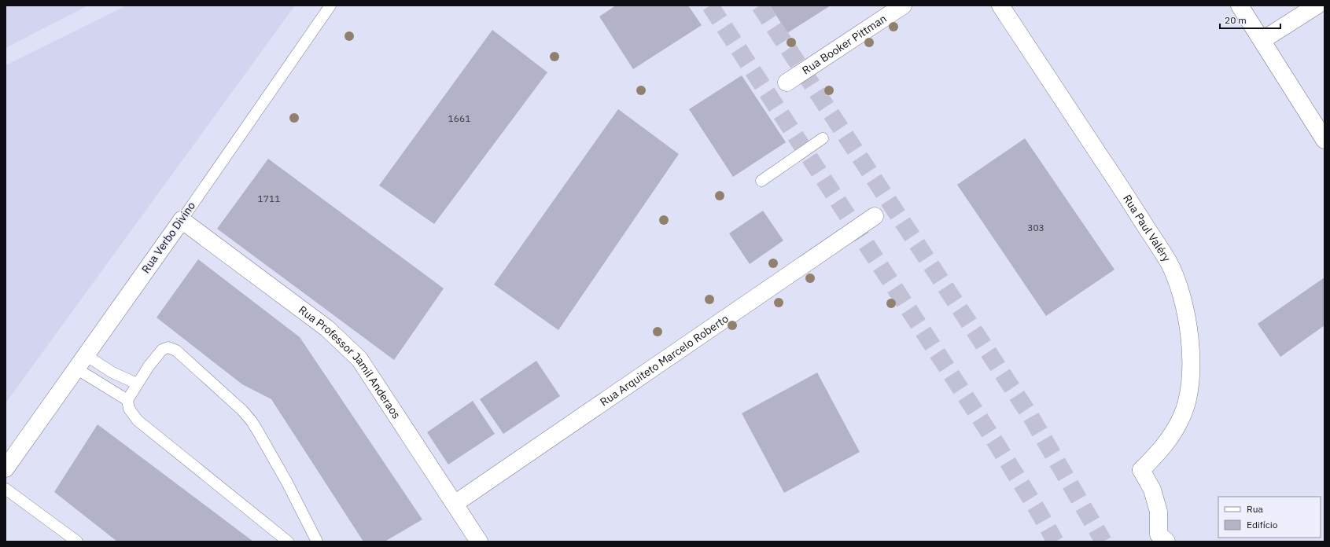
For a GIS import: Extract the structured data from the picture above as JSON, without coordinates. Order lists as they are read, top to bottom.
{
  "streets": {
    "street": [
      "Rua Booker Pittman",
      "Rua Paul Valéry",
      "Rua Verbo Divino",
      "Rua Arquiteto Marcelo Roberto",
      "Rua Professor Jamil Anderaos"
    ]
  },
  "crossings": [
    ["Rua Verbo Divino", "Rua Professor Jamil Anderaos"],
    ["Rua Arquiteto Marcelo Roberto", "Rua Professor Jamil Anderaos"]
  ],
  "house_numbers": ["1661", "1711", "303"],
  "legend": ["Rua", "Edifício"],
  "scale_bar": "20 m"
}
